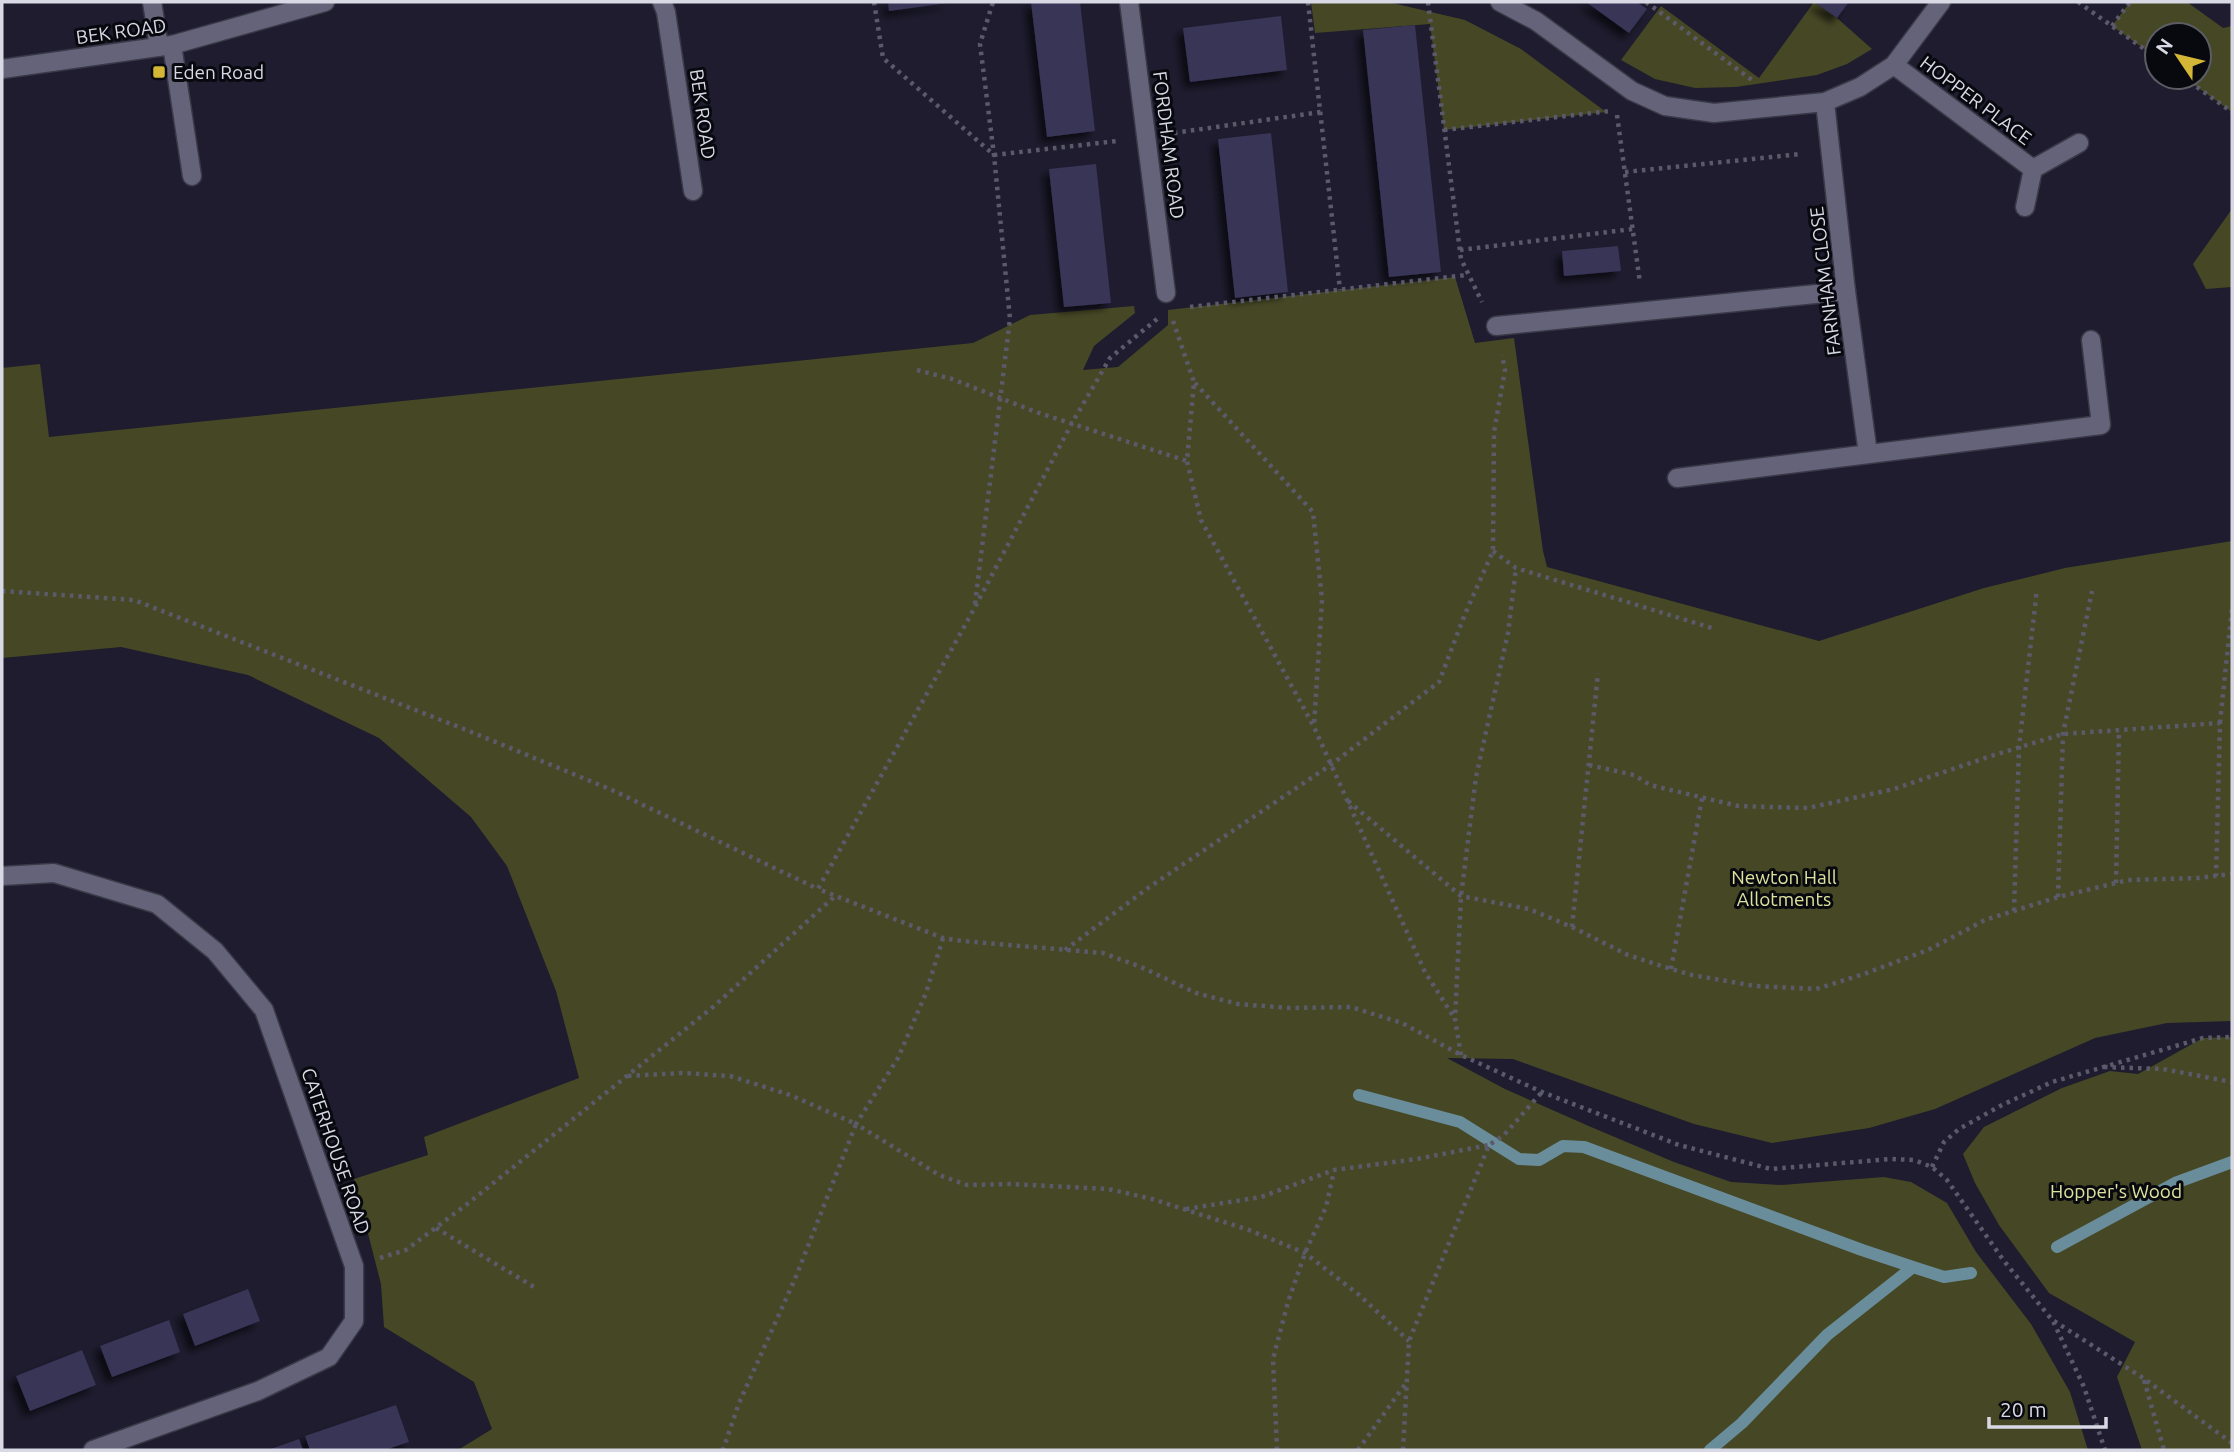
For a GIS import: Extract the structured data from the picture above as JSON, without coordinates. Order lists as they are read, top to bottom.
{
  "streets": {
    "street": [
      "BEK ROAD",
      "HOPPER PLACE",
      "FORDHAM ROAD",
      "FARNHAM CLOSE",
      "CATERHOUSE ROAD"
    ]
  },
  "crossings": [
    ["HOPPER PLACE", "FARNHAM CLOSE"]
  ],
  "parks": ["Newton Hall Allotments", "Hopper's Wood"],
  "places": {
    "transit": ["Eden Road"]
  },
  "scale_bar": "20 m",
  "north": "top left"
}
